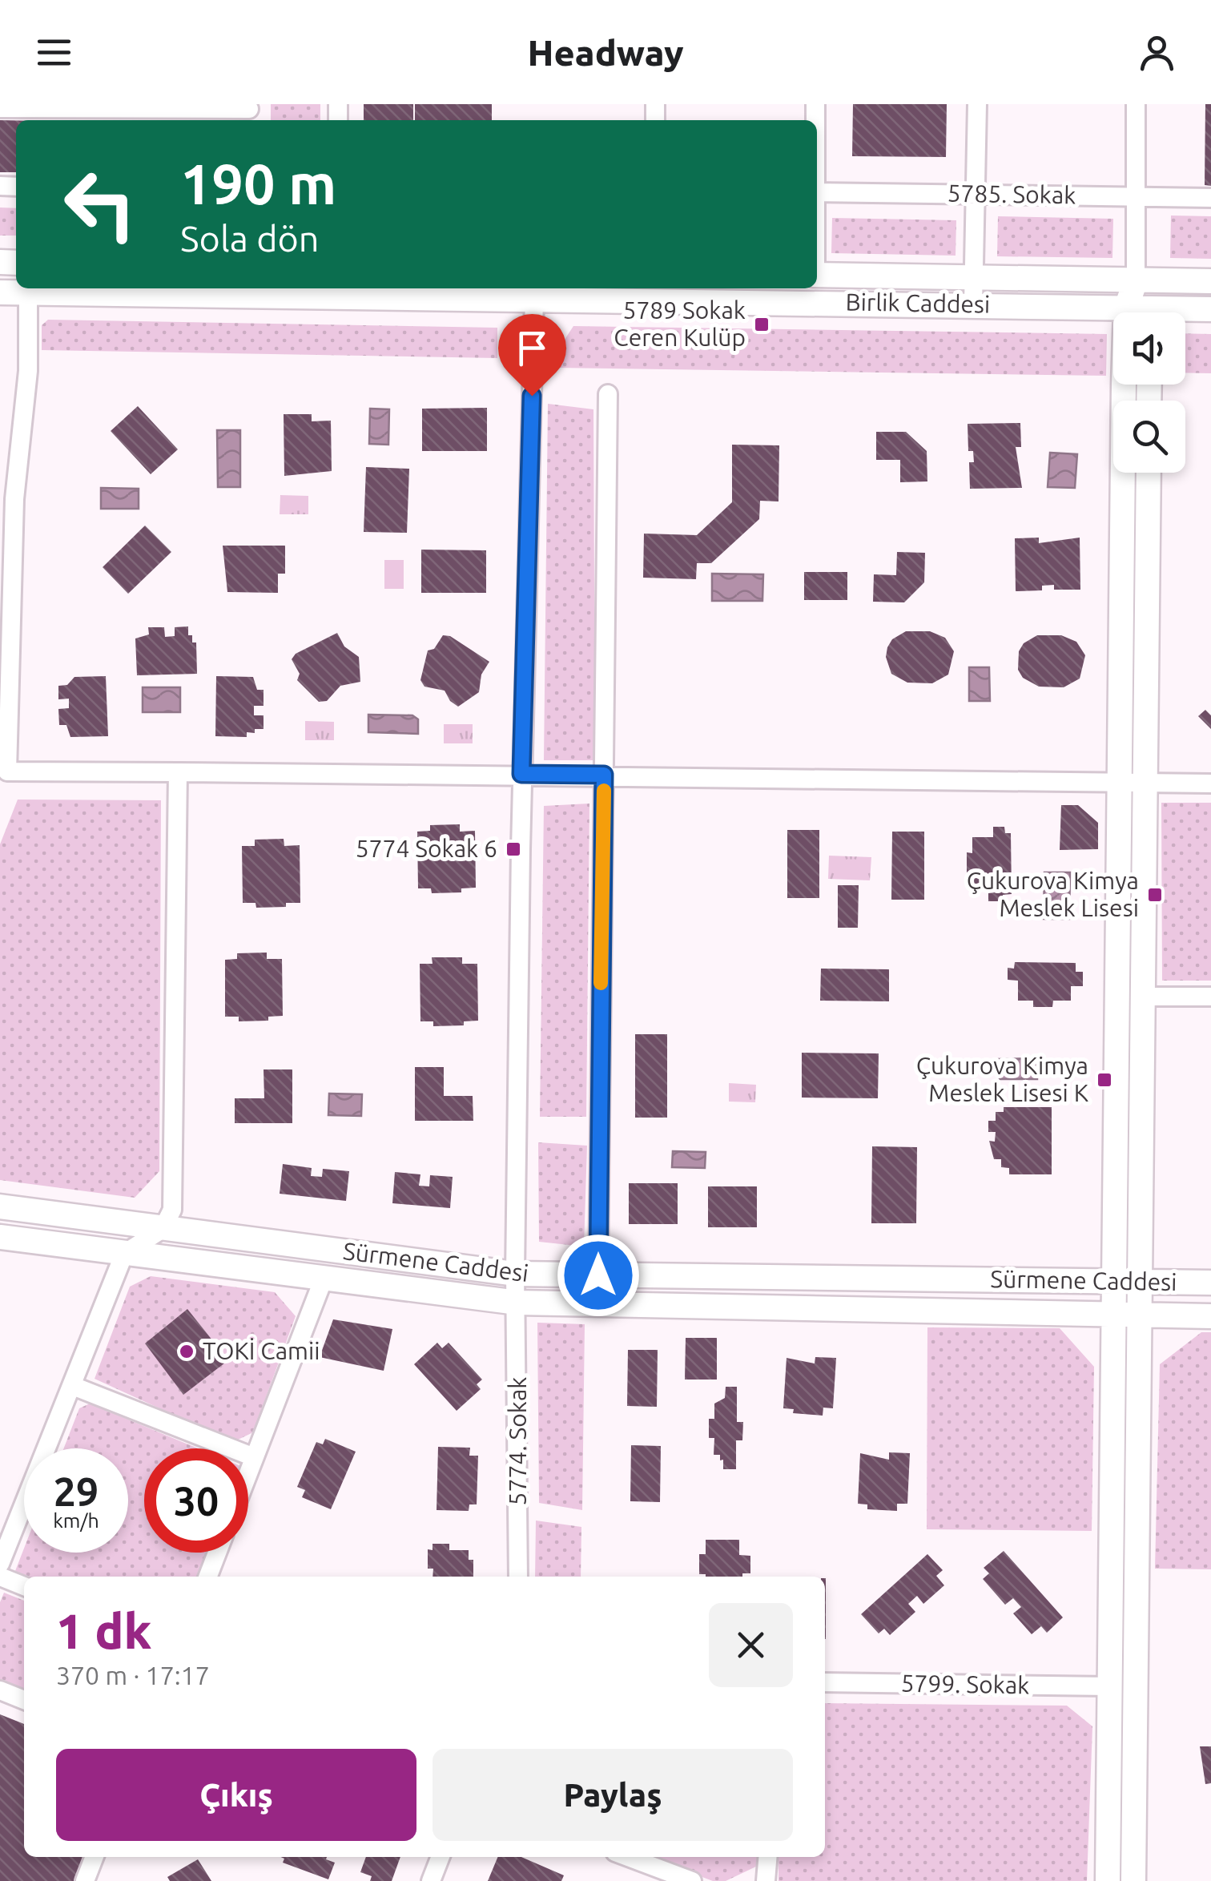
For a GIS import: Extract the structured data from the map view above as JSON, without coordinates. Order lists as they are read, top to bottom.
{
  "streets": {
    "street": [
      "5785. Sokak",
      "Birlik Caddesi",
      "Sürmene Caddesi",
      "5774. Sokak",
      "5799. Sokak"
    ]
  },
  "crossings": [
    ["Birlik Caddesi", "5774. Sokak"],
    ["Sürmene Caddesi", "5774. Sokak"]
  ],
  "places": {
    "transit": [
      "5789 Sokak Ceren Kulüp",
      "5774 Sokak 6",
      "Çukurova Kimya Meslek Lisesi",
      "Çukurova Kimya Meslek Lisesi K"
    ],
    "other": ["TOKİ Camii"]
  },
  "page": {
    "header": "Headway",
    "turn": ["190 m", "Sola dön"],
    "speed": "29 km/h",
    "limit": "30",
    "heading": ["1 dk", "370 m · 17:17"],
    "buttons": ["Çıkış", "Paylaş"]
  }
}
